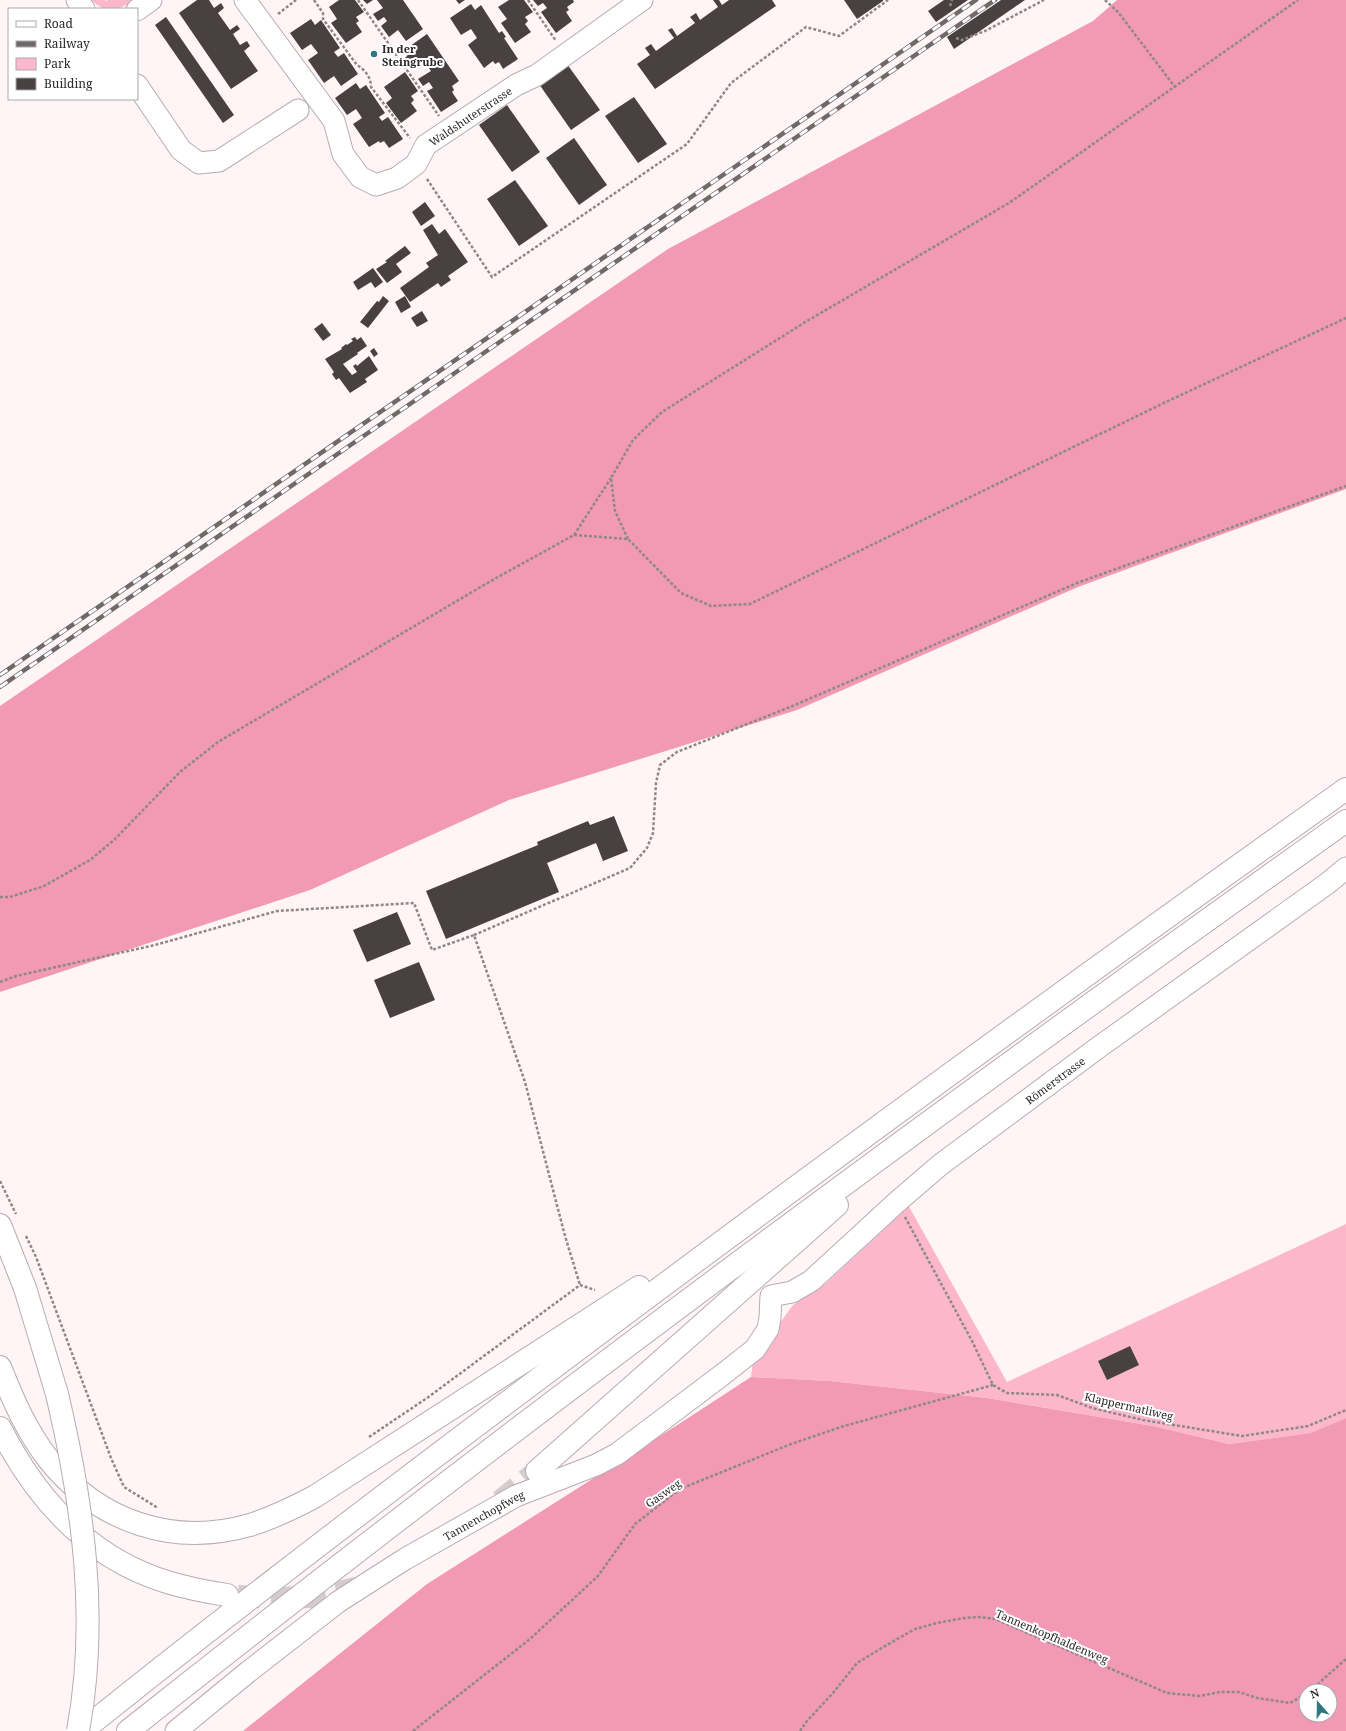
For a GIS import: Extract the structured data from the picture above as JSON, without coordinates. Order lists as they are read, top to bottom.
{
  "streets": {
    "street": ["Waldshuterstrasse", "Römerstrasse", "Tannenchopfweg"],
    "path": ["Klappermatliweg", "Gasweg", "Tannenkopfhaldenweg"]
  },
  "crossings": [
    ["Römerstrasse", "Tannenchopfweg"],
    ["Klappermatliweg", "Gasweg"]
  ],
  "places": ["In der Steingrube"],
  "legend": [
    "Road",
    "Railway",
    "Park",
    "Building"
  ],
  "north": "top"
}
